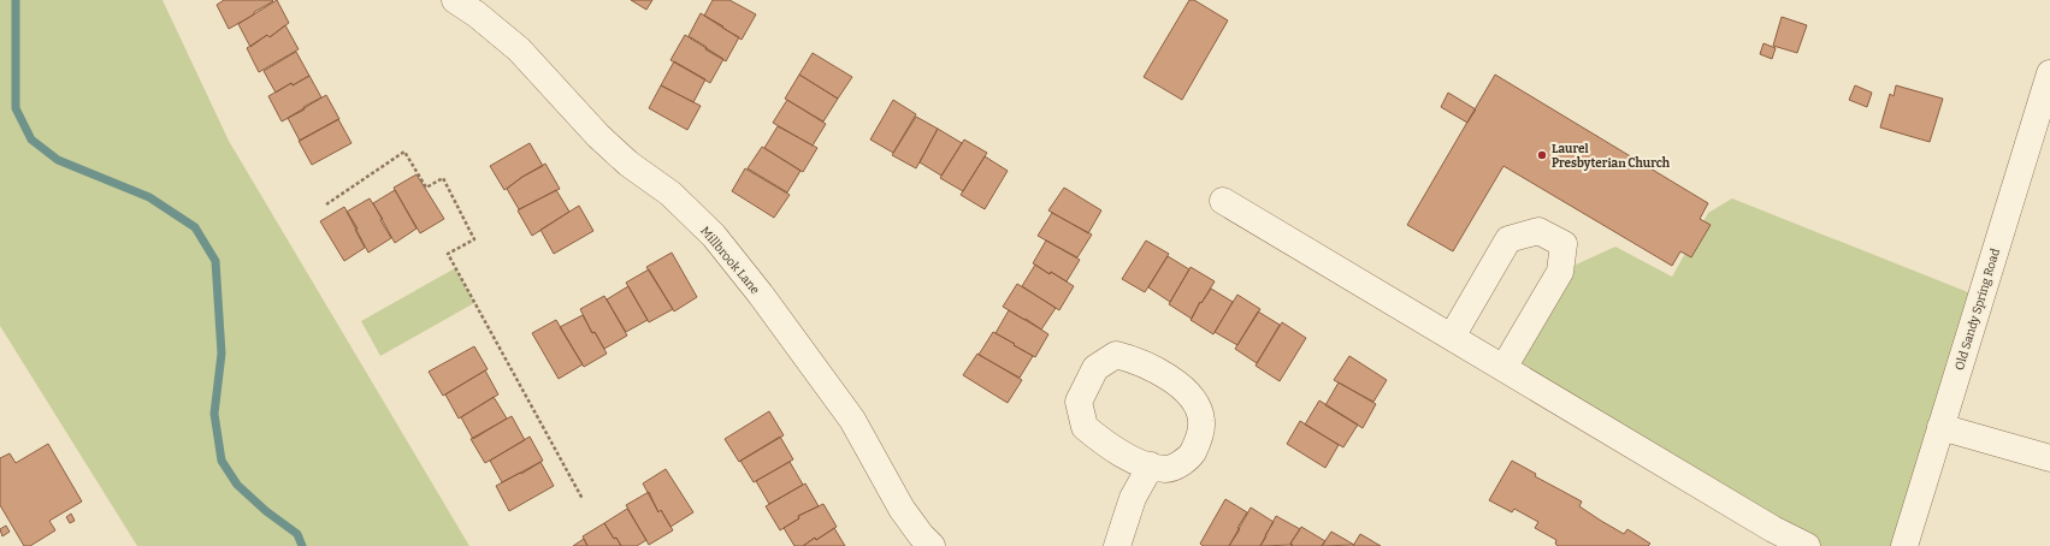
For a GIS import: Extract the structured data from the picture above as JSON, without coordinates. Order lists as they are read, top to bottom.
{
  "streets": {
    "street": ["Millbrook Lane", "Old Sandy Spring Road"]
  },
  "places": ["Laurel Presbyterian Church"]
}
